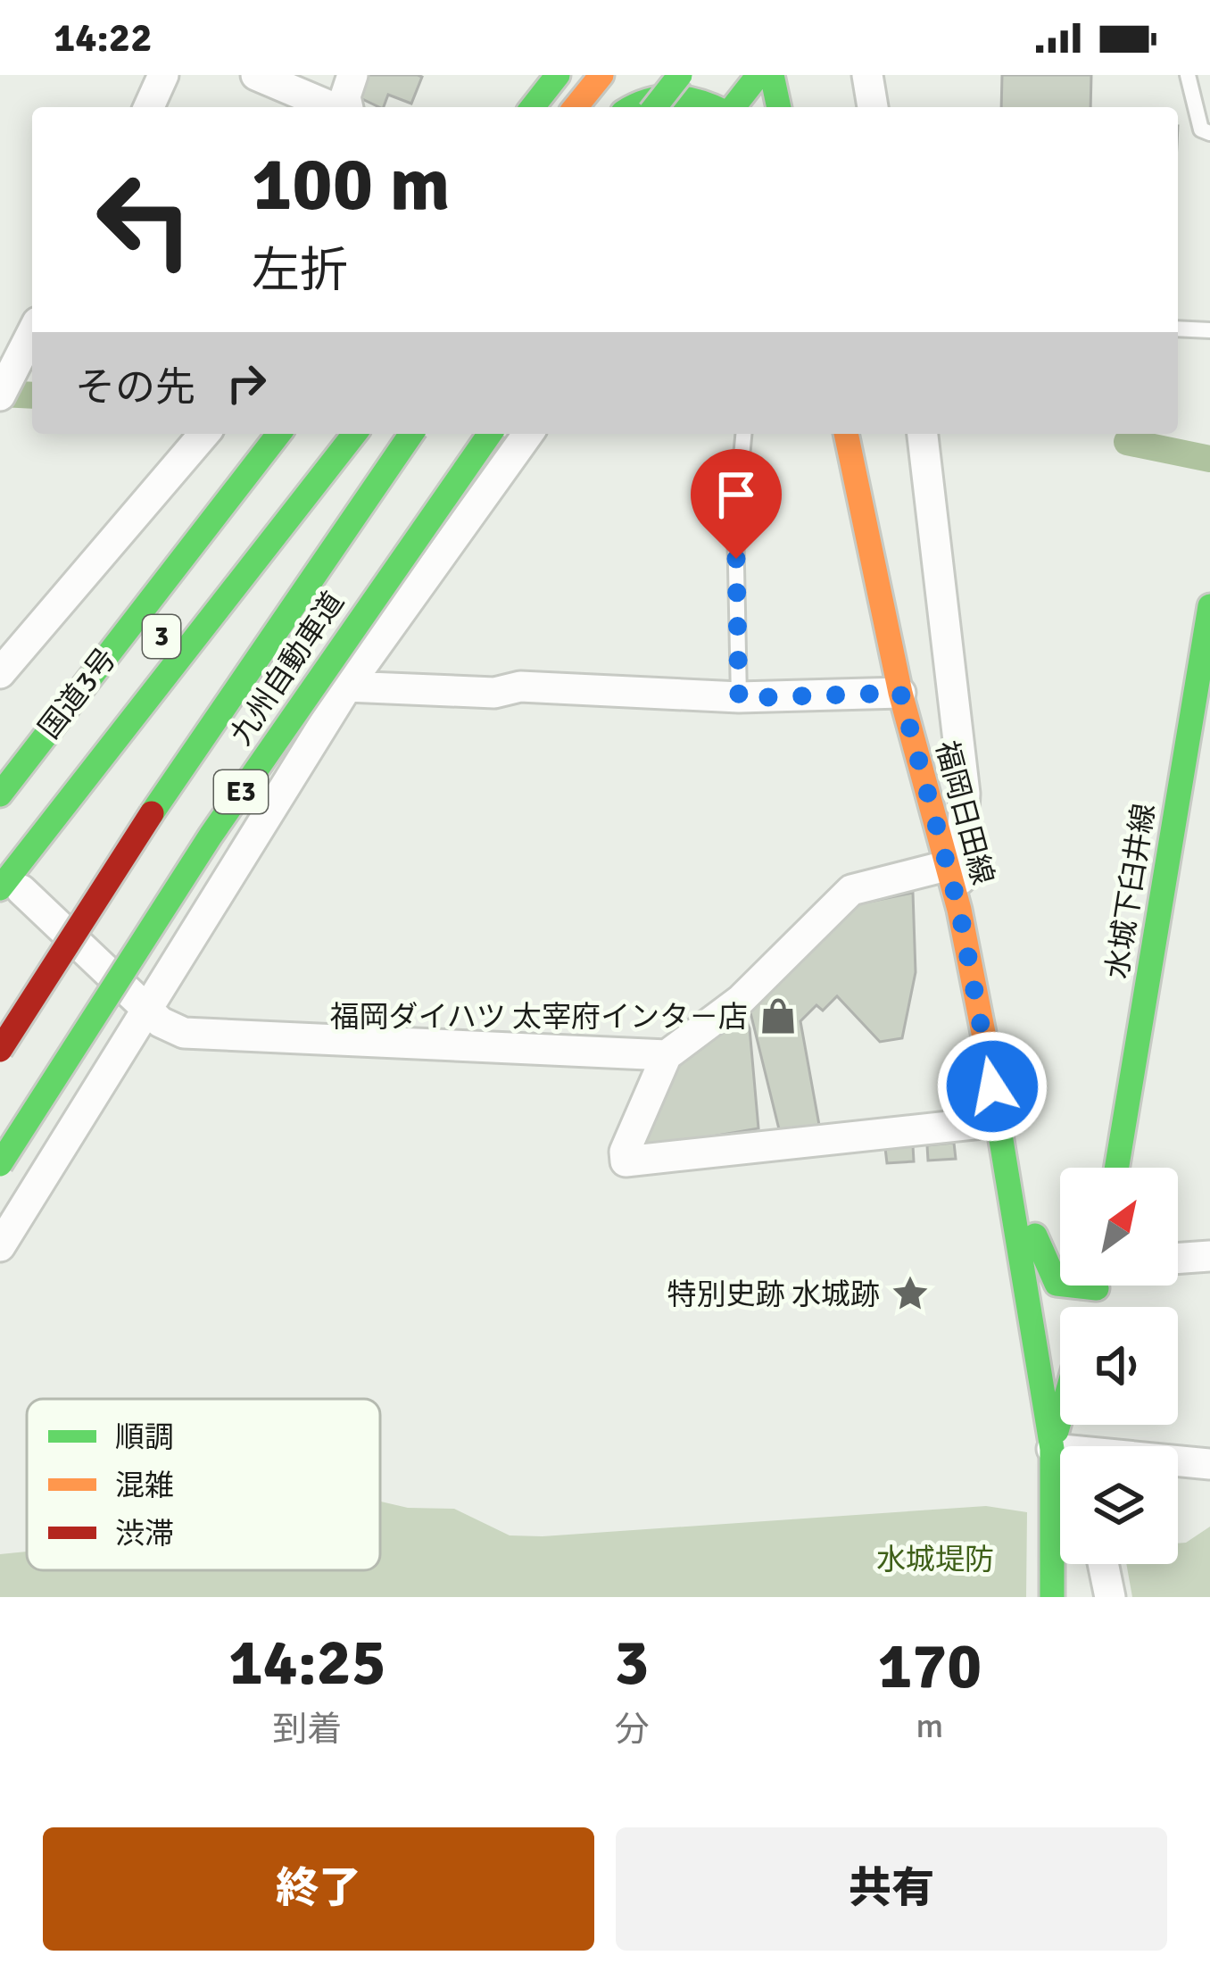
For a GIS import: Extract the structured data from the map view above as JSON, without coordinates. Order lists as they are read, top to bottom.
{
  "streets": {
    "main road": [
      "3",
      "九州自動車道",
      "国道3号",
      "E3",
      "福岡日田線",
      "水城下臼井線"
    ]
  },
  "parks": ["水城堤防"],
  "places": {
    "shop": ["福岡ダイハツ 太宰府インタ－店"],
    "place": ["特別史跡 水城跡"]
  },
  "legend": ["順調", "混雑", "渋滞"],
  "north": "top right",
  "page": {
    "status": "14:22",
    "turn": ["100 m", "左折"],
    "then": "その先",
    "eta": [
      "14:25",
      "到着",
      "3",
      "分",
      "170",
      "m"
    ],
    "buttons": ["終了", "共有"]
  }
}
